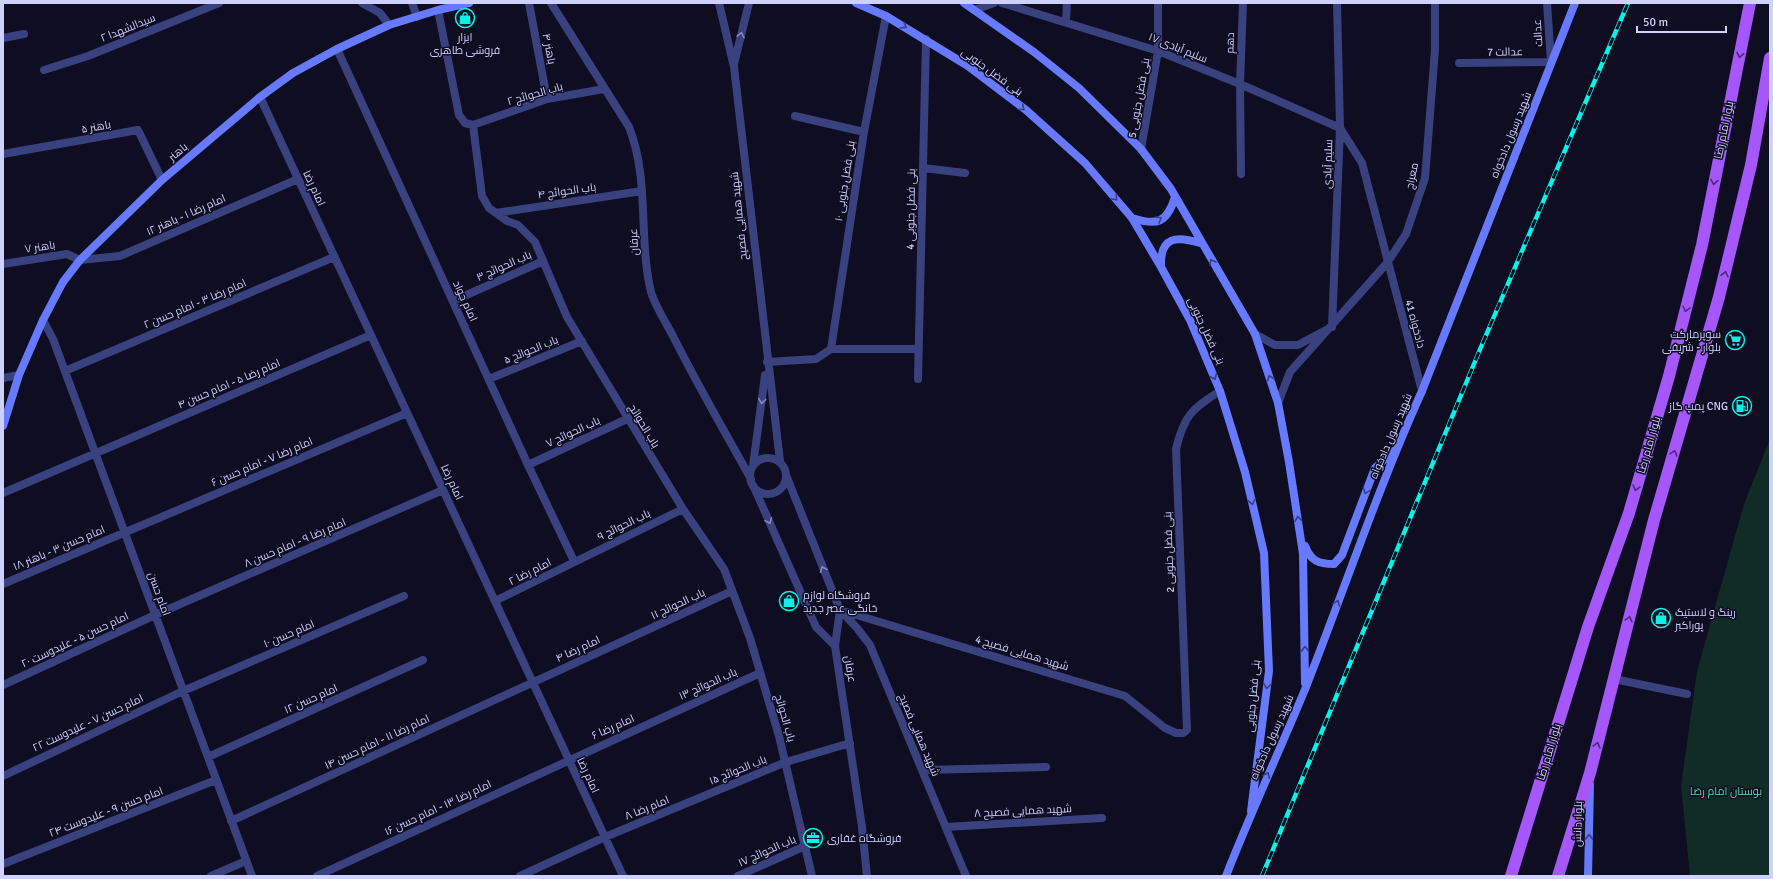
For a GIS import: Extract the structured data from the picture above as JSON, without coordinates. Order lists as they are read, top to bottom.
{
  "streets": {
    "main road": [
      "بنی فضل جنوبی",
      "بلوار امام رضا",
      "شهید رسول دادخواه",
      "باهنر",
      "بلوار دانش"
    ],
    "street": [
      "سیدالشهدا ۲",
      "عدالت",
      "دهم",
      "سلیم آبادی ۱۷",
      "باهنر ۴",
      "عدالت 7",
      "باب الحوائج ۲",
      "بنی فضل جنوبی 5",
      "باهنر ۵",
      "سلیم آبادی",
      "معراج",
      "بنی فضل جنوبی ۱۰",
      "امام رضا",
      "باب الحوائج ۴",
      "بنی فضل جنوبی 4",
      "امام رضا ۱ - باهنر ۱۲",
      "شهید همایی فصیح",
      "عرفان",
      "باهنر ۷",
      "باب الحوائج ۳",
      "امام جواد",
      "امام رضا ۳ - امام حسن ۲",
      "دادخواه 41",
      "باب الحوائج ۵",
      "امام رضا ۵ - امام حسن ۴",
      "باب الحوائج",
      "باب الحوائج ۷",
      "امام رضا ۷ - امام حسن ۶",
      "باب الحوائج ۹",
      "امام رضا ۹ - امام حسن ۸",
      "امام حسن ۳ - باهنر ۱۸",
      "بنی فضل جنوبی 2",
      "امام رضا ۲",
      "امام حسن",
      "باب الحوائج ۱۱",
      "امام حسن ۱۰",
      "امام حسن ۵ - علیدوست ۲۰",
      "امام رضا ۴",
      "شهید همایی فصیح 4",
      "باب الحوائج ۱۳",
      "امام حسن ۱۲",
      "امام حسن ۷ - علیدوست ۲۲",
      "امام رضا ۶",
      "امام رضا ۱۱ - امام حسن ۱۴",
      "باب الحوائج ۱۵",
      "امام رضا ۱۳ - امام حسن ۱۶",
      "امام رضا ۸",
      "شهید همایی فصیح ۸",
      "امام حسن ۹ - علیدوست ۲۴",
      "باب الحوائج ۱۷"
    ]
  },
  "crossings": [
    ["عدالت", "عدالت 7"],
    ["عدالت", "شهید رسول دادخواه"],
    ["دهم", "سلیم آبادی ۱۷"],
    ["سلیم آبادی ۱۷", "بنی فضل جنوبی 5"],
    ["سلیم آبادی ۱۷", "سلیم آبادی"],
    ["سلیم آبادی ۱۷", "دادخواه 41"],
    ["باهنر ۴", "باب الحوائج ۲"],
    ["عدالت 7", "شهید رسول دادخواه"],
    ["بنی فضل جنوبی", "شهید رسول دادخواه"],
    ["بنی فضل جنوبی", "بنی فضل جنوبی ۱۰"],
    ["بنی فضل جنوبی", "بنی فضل جنوبی 4"],
    ["بنی فضل جنوبی", "بنی فضل جنوبی 2"],
    ["باب الحوائج ۲", "عرفان"],
    ["باب الحوائج ۲", "باب الحوائج"],
    ["باهنر ۵", "باهنر"],
    ["شهید رسول دادخواه", "دادخواه 41"],
    ["باهنر", "امام رضا"],
    ["باهنر", "امام رضا ۱ - باهنر ۱۲"],
    ["باهنر", "باهنر ۷"],
    ["باهنر", "امام جواد"],
    ["باهنر", "امام حسن"],
    ["سلیم آبادی", "معراج"],
    ["سلیم آبادی", "دادخواه 41"],
    ["معراج", "دادخواه 41"],
    ["امام رضا", "امام رضا ۱ - باهنر ۱۲"],
    ["امام رضا", "امام رضا ۳ - امام حسن ۲"],
    ["امام رضا", "امام رضا ۵ - امام حسن ۴"],
    ["امام رضا", "امام رضا ۷ - امام حسن ۶"],
    ["امام رضا", "امام رضا ۹ - امام حسن ۸"],
    ["امام رضا", "امام رضا ۲"],
    ["امام رضا", "امام رضا ۴"],
    ["امام رضا", "امام رضا ۶"],
    ["امام رضا", "امام رضا ۱۱ - امام حسن ۱۴"],
    ["امام رضا", "امام رضا ۱۳ - امام حسن ۱۶"],
    ["امام رضا", "امام رضا ۸"],
    ["باب الحوائج ۴", "عرفان"],
    ["باب الحوائج ۴", "باب الحوائج"],
    ["امام رضا ۱ - باهنر ۱۲", "باهنر ۷"],
    ["شهید همایی فصیح", "عرفان"],
    ["شهید همایی فصیح", "شهید همایی فصیح 4"],
    ["شهید همایی فصیح", "شهید همایی فصیح ۸"],
    ["عرفان", "باب الحوائج ۱۵"],
    ["باب الحوائج ۳", "امام جواد"],
    ["باب الحوائج ۳", "باب الحوائج"],
    ["امام جواد", "باب الحوائج ۵"],
    ["امام جواد", "باب الحوائج ۷"],
    ["امام جواد", "باب الحوائج ۹"],
    ["امام جواد", "امام رضا ۲"],
    ["امام رضا ۳ - امام حسن ۲", "امام حسن"],
    ["باب الحوائج ۵", "باب الحوائج"],
    ["امام رضا ۵ - امام حسن ۴", "امام حسن"],
    ["باب الحوائج", "باب الحوائج ۷"],
    ["باب الحوائج", "باب الحوائج ۹"],
    ["باب الحوائج", "باب الحوائج ۱۱"],
    ["باب الحوائج", "باب الحوائج ۱۳"],
    ["باب الحوائج", "باب الحوائج ۱۵"],
    ["باب الحوائج", "باب الحوائج ۱۷"],
    ["امام رضا ۷ - امام حسن ۶", "امام حسن ۳ - باهنر ۱۸"],
    ["امام رضا ۷ - امام حسن ۶", "امام حسن"],
    ["باب الحوائج ۹", "امام رضا ۲"],
    ["امام رضا ۹ - امام حسن ۸", "امام حسن"],
    ["امام رضا ۹ - امام حسن ۸", "امام حسن ۵ - علیدوست ۲۰"],
    ["امام حسن ۳ - باهنر ۱۸", "امام حسن"],
    ["بنی فضل جنوبی 2", "شهید همایی فصیح 4"],
    ["امام حسن", "امام حسن ۱۰"],
    ["امام حسن", "امام حسن ۵ - علیدوست ۲۰"],
    ["امام حسن", "امام حسن ۱۲"],
    ["امام حسن", "امام حسن ۷ - علیدوست ۲۲"],
    ["امام حسن", "امام رضا ۱۱ - امام حسن ۱۴"],
    ["امام حسن", "امام حسن ۹ - علیدوست ۲۴"],
    ["باب الحوائج ۱۱", "امام رضا ۴"],
    ["امام حسن ۱۰", "امام حسن ۷ - علیدوست ۲۲"],
    ["امام رضا ۴", "امام رضا ۱۱ - امام حسن ۱۴"],
    ["باب الحوائج ۱۳", "امام رضا ۶"],
    ["امام رضا ۶", "امام رضا ۱۳ - امام حسن ۱۶"],
    ["باب الحوائج ۱۵", "امام رضا ۸"]
  ],
  "parks": ["بوستان امام رضا"],
  "places": {
    "shop": ["ابزار فروشی طاهری", "فروشگاه لوازم خانگی عصر جدید", "رینگ و لاستیک پوراکبر"],
    "supermarket": ["سوپرمارکت بلوار - شریفی"],
    "fuel station": ["پمپ گاز CNG"],
    "office": ["فروشگاه غفاری"]
  },
  "scale_bar": "50 m"
}
